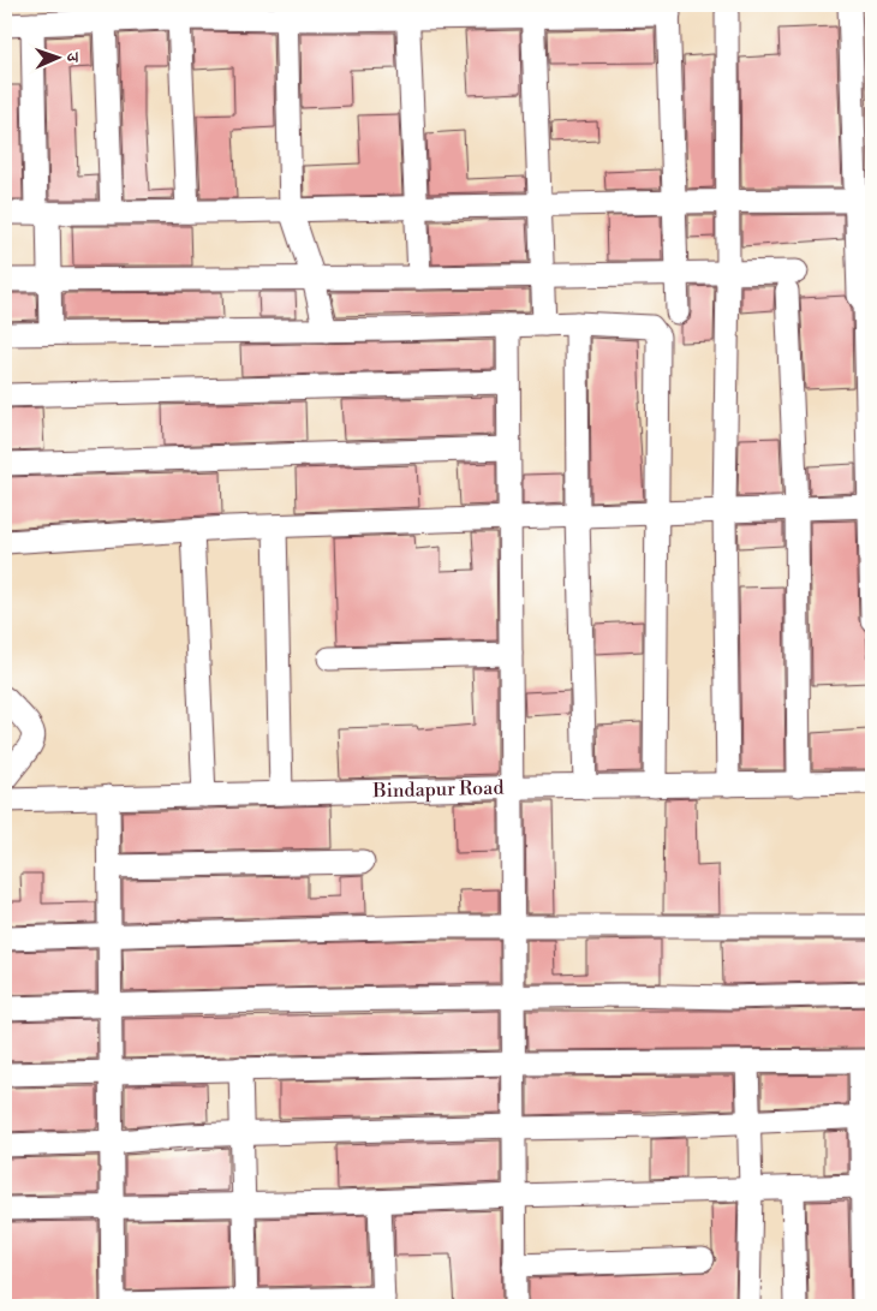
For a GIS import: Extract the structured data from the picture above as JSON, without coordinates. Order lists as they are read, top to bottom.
{
  "streets": {
    "street": ["Bindapur Road"]
  },
  "north": "right"
}
